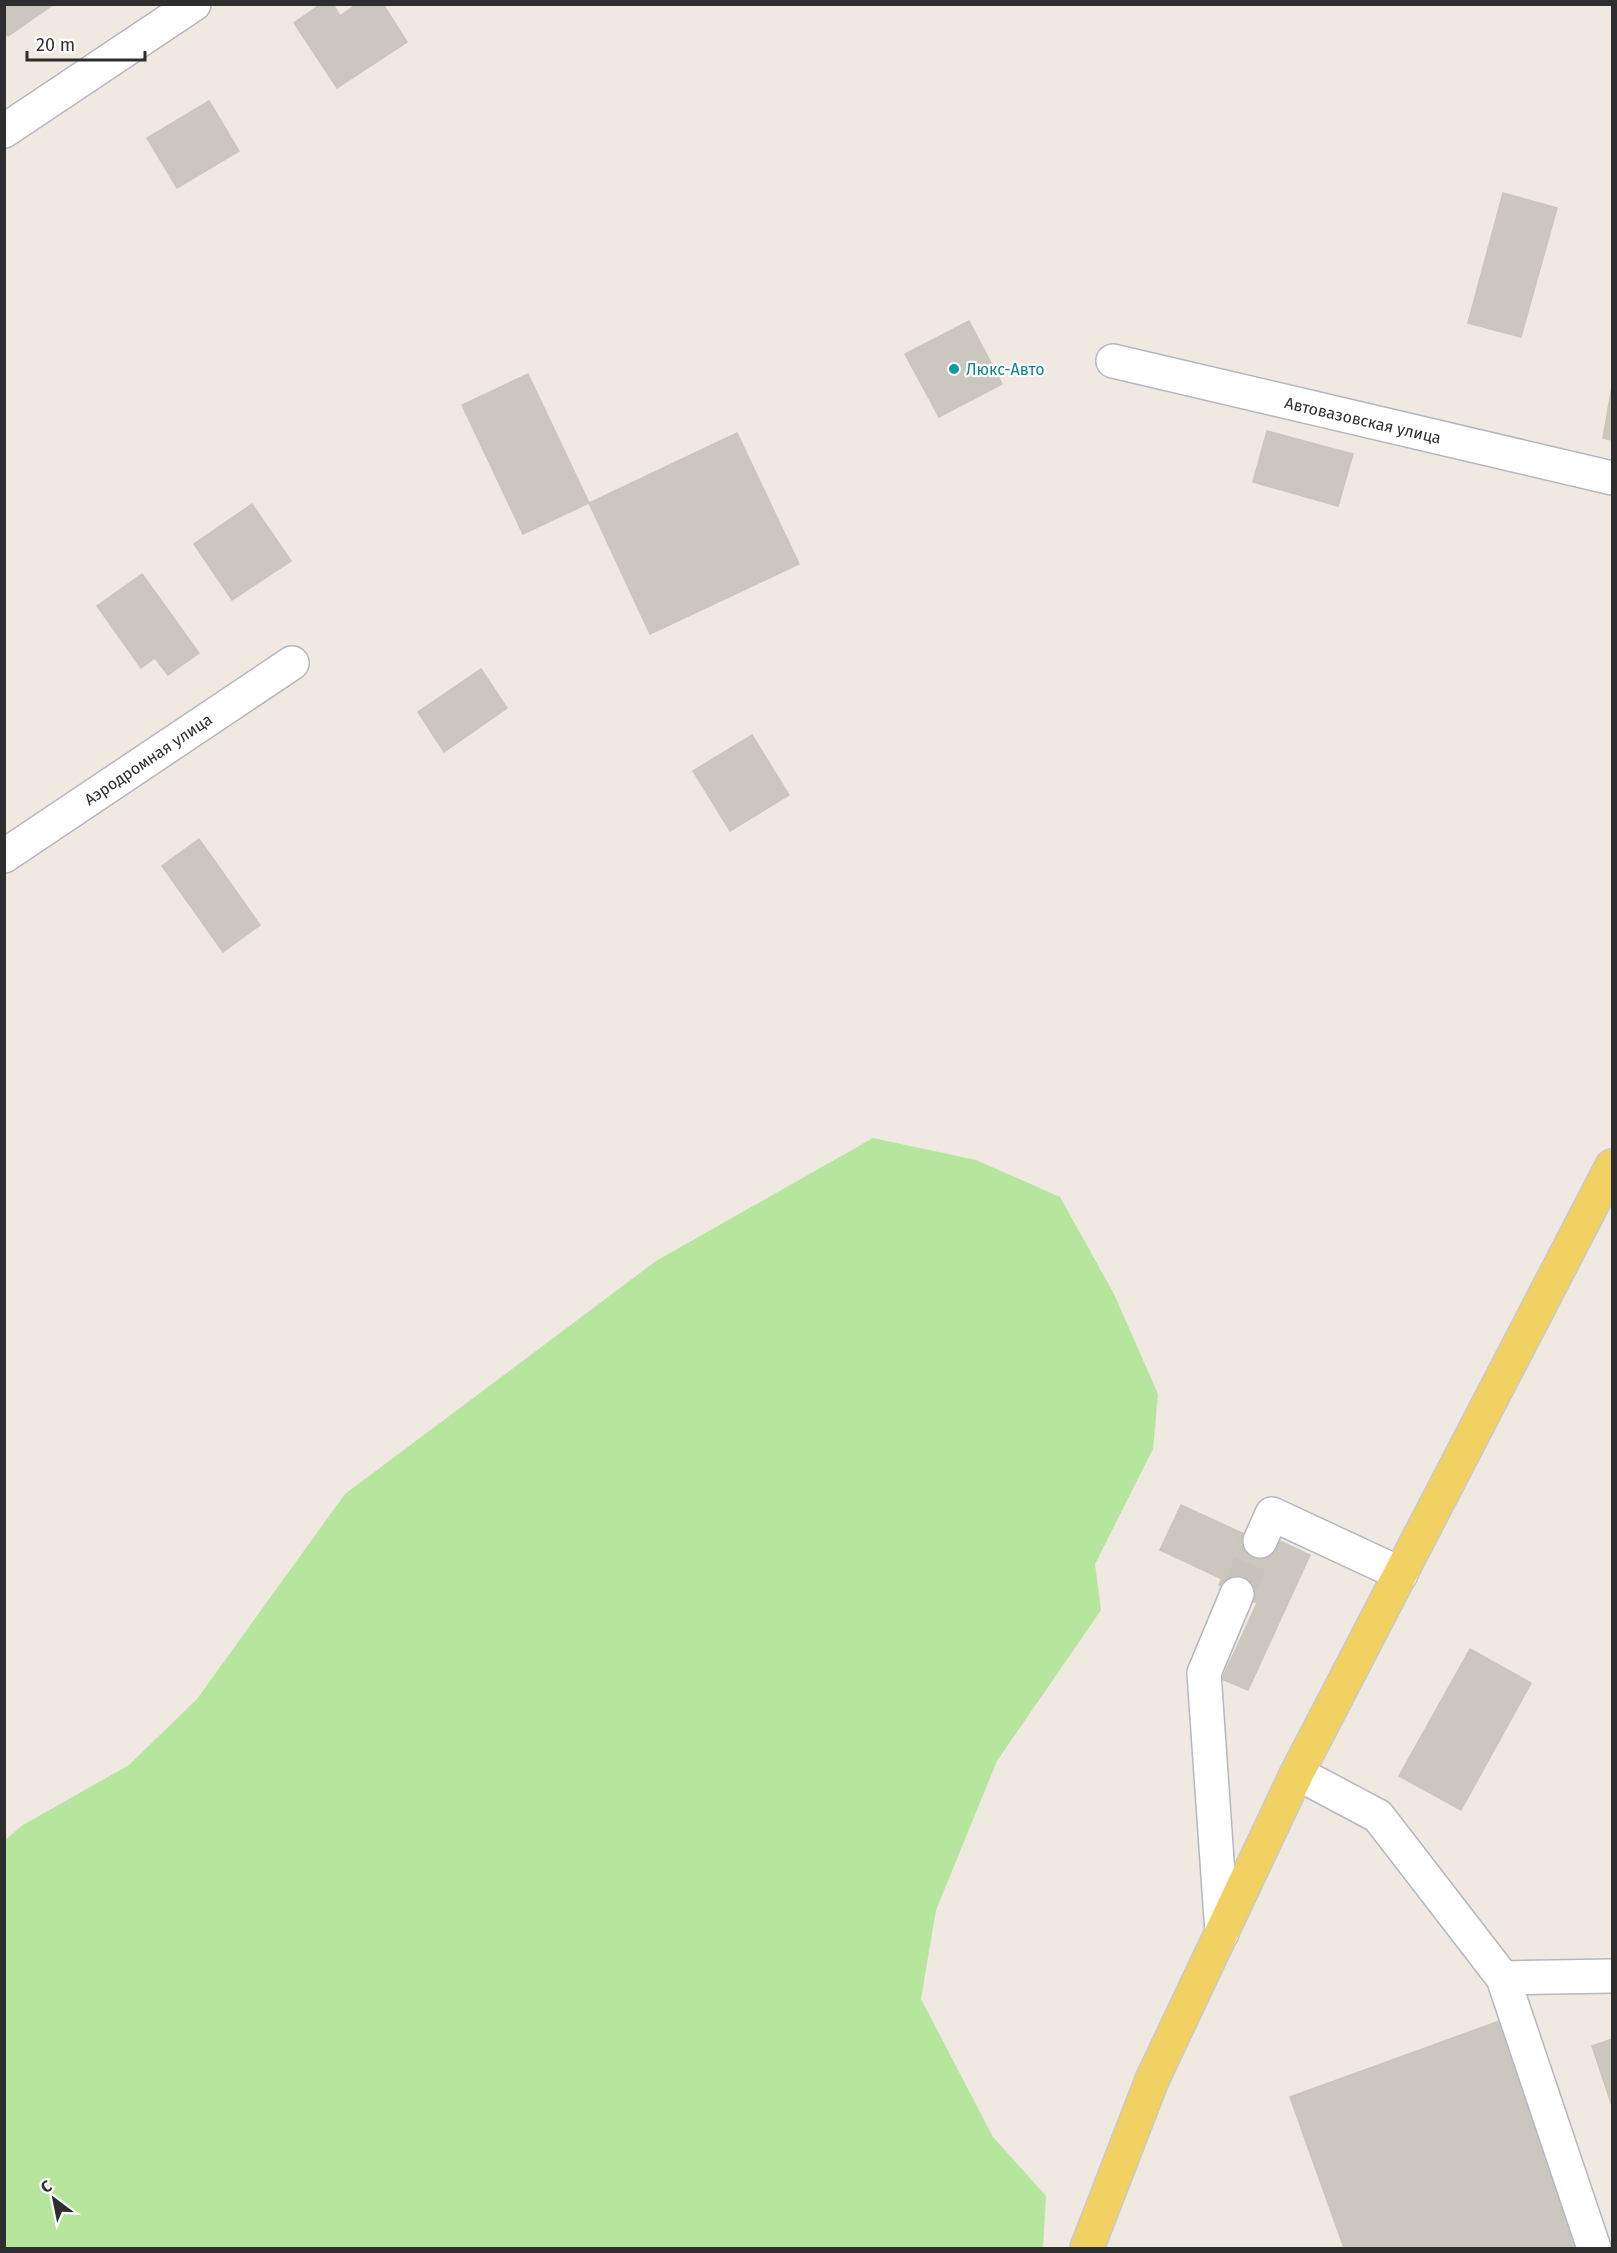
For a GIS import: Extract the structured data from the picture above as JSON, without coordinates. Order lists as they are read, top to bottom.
{
  "streets": {
    "street": ["Автовазовская улица", "Аэродромная улица"]
  },
  "places": ["Люкс-Авто"],
  "scale_bar": "20 m",
  "north": "top left"
}
